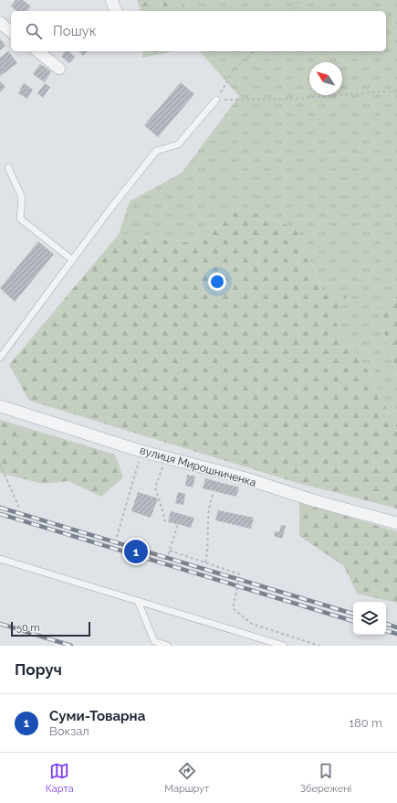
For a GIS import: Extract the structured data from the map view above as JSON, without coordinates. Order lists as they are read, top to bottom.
{
  "streets": {
    "street": ["вулиця Мирошниченка"]
  },
  "scale_bar": "50 m",
  "north": "top left",
  "page": {
    "search": "Пошук",
    "pins": "1",
    "scale": "50 m",
    "heading": "Поруч",
    "list": [
      {
        "mark": "1",
        "name": "Суми-Товарна",
        "note": "Вокзал",
        "value": "180 m"
      }
    ],
    "nav": ["Карта", "Маршрут", "Збережені"]
  }
}
